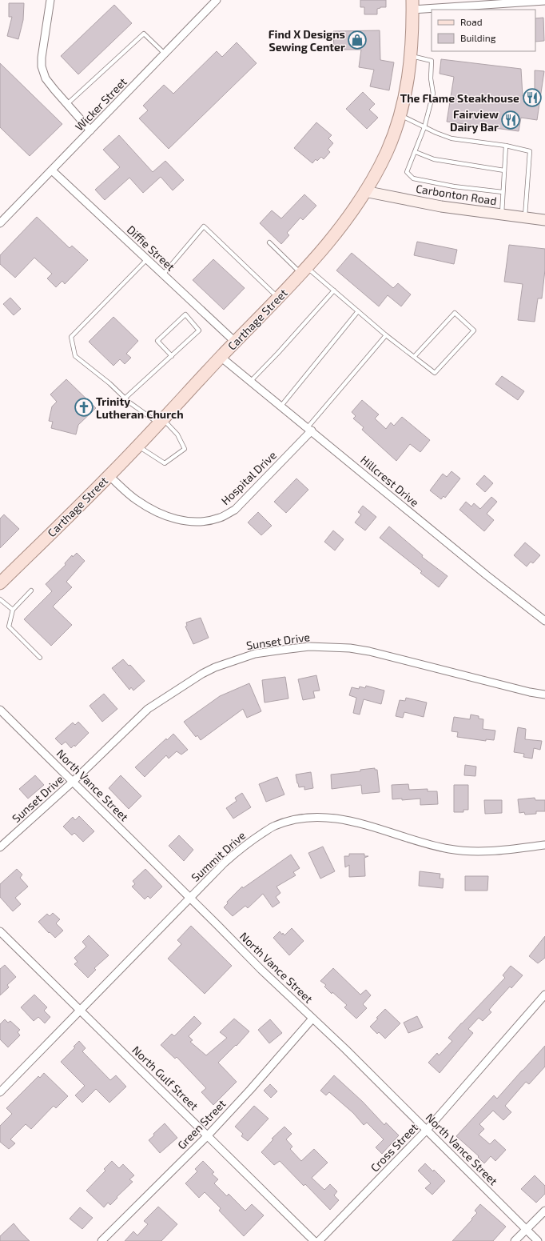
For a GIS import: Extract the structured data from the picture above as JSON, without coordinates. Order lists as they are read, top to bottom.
{
  "streets": {
    "main road": ["Carthage Street"],
    "street": [
      "Wicker Street",
      "Carbonton Road",
      "Diffie Street",
      "Hospital Drive",
      "Hillcrest Drive",
      "Sunset Drive",
      "North Vance Street",
      "Summit Drive",
      "North Gulf Street",
      "Green Street",
      "Cross Street"
    ]
  },
  "crossings": [
    ["Wicker Street", "Diffie Street"],
    ["Carbonton Road", "Carthage Street"],
    ["Diffie Street", "Carthage Street"],
    ["Carthage Street", "Hospital Drive"],
    ["Carthage Street", "Hillcrest Drive"],
    ["Hospital Drive", "Hillcrest Drive"],
    ["Sunset Drive", "North Vance Street"],
    ["North Vance Street", "Summit Drive"],
    ["North Vance Street", "Green Street"],
    ["North Vance Street", "Cross Street"],
    ["Summit Drive", "North Gulf Street"],
    ["North Gulf Street", "Green Street"]
  ],
  "places": {
    "shop": ["Find X Designs Sewing Center"],
    "restaurant": ["The Flame Steakhouse", "Fairview Dairy Bar"],
    "church": ["Trinity Lutheran Church"]
  },
  "legend": ["Road", "Building"]
}
